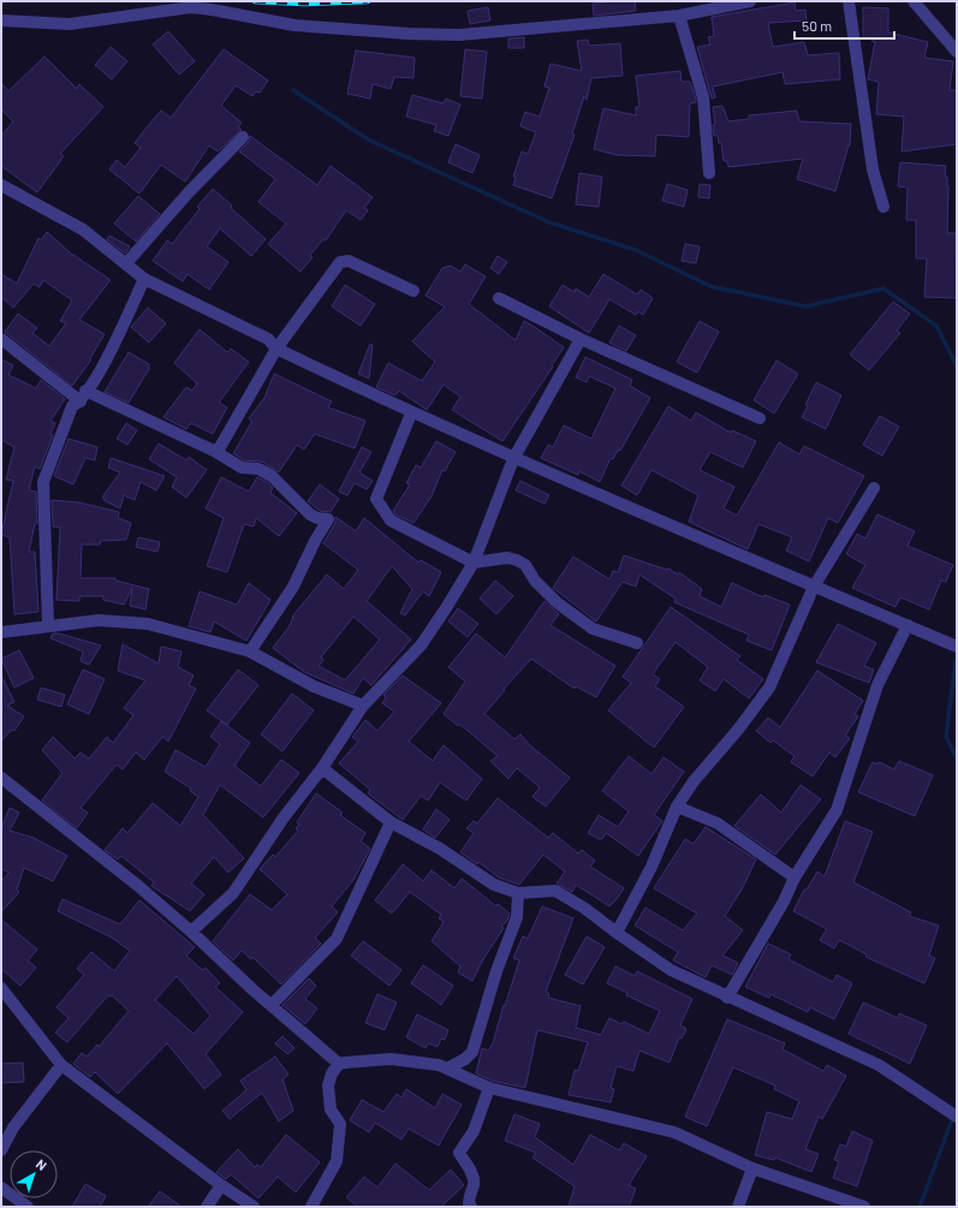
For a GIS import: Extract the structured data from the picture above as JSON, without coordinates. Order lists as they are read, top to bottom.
{
  "scale_bar": "50 m",
  "north": "top right"
}
